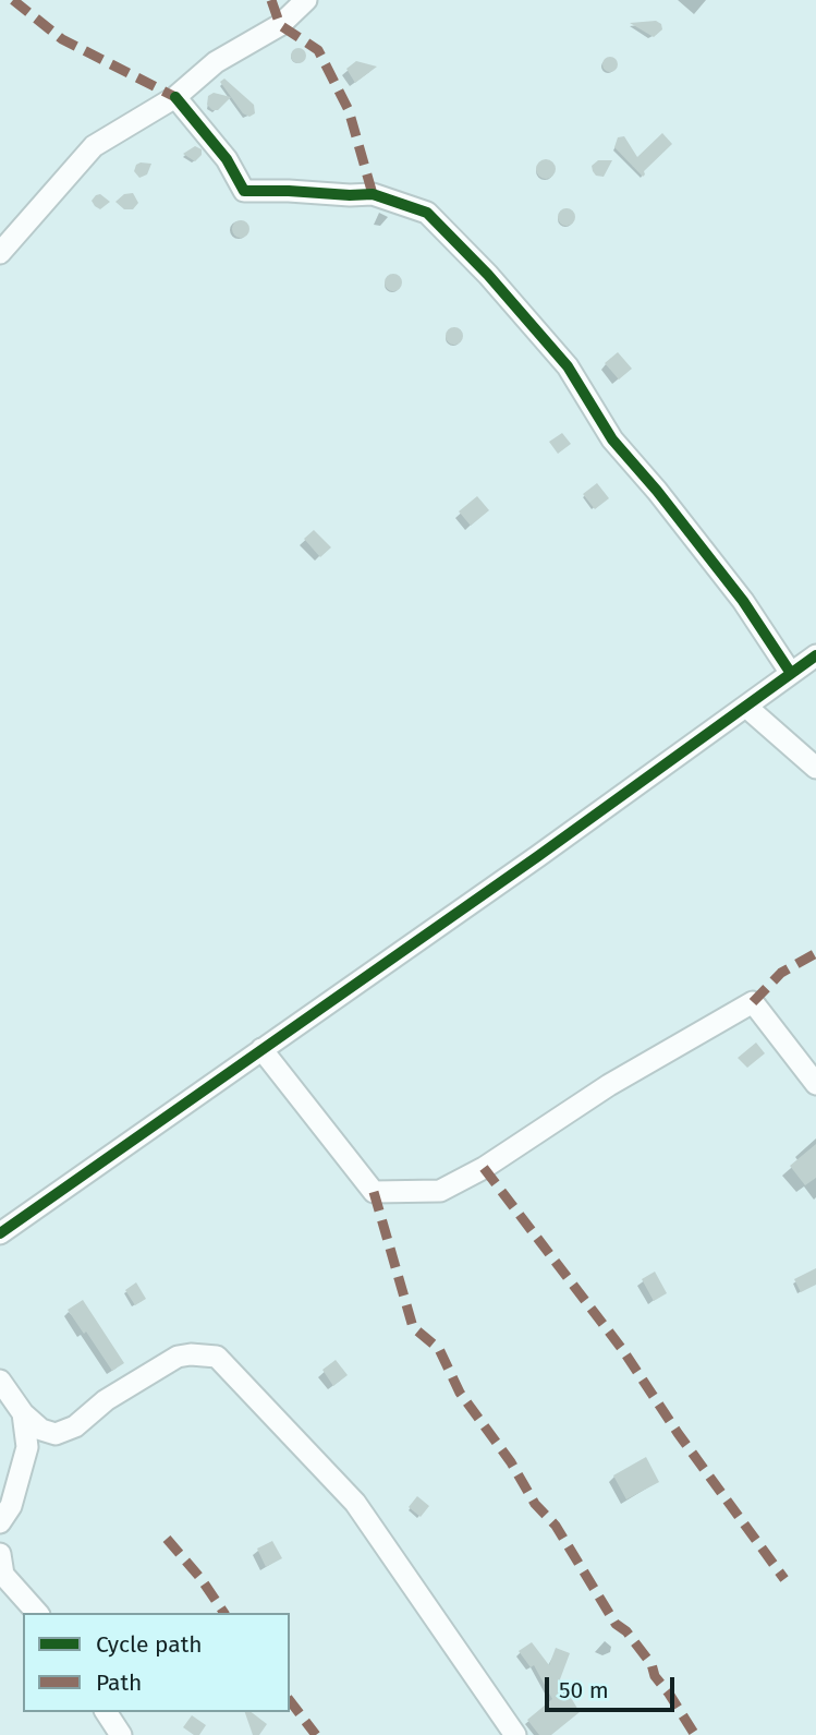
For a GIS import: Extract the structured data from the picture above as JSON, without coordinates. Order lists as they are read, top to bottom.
{
  "legend": ["Cycle path", "Path"],
  "scale_bar": "50 m"
}
